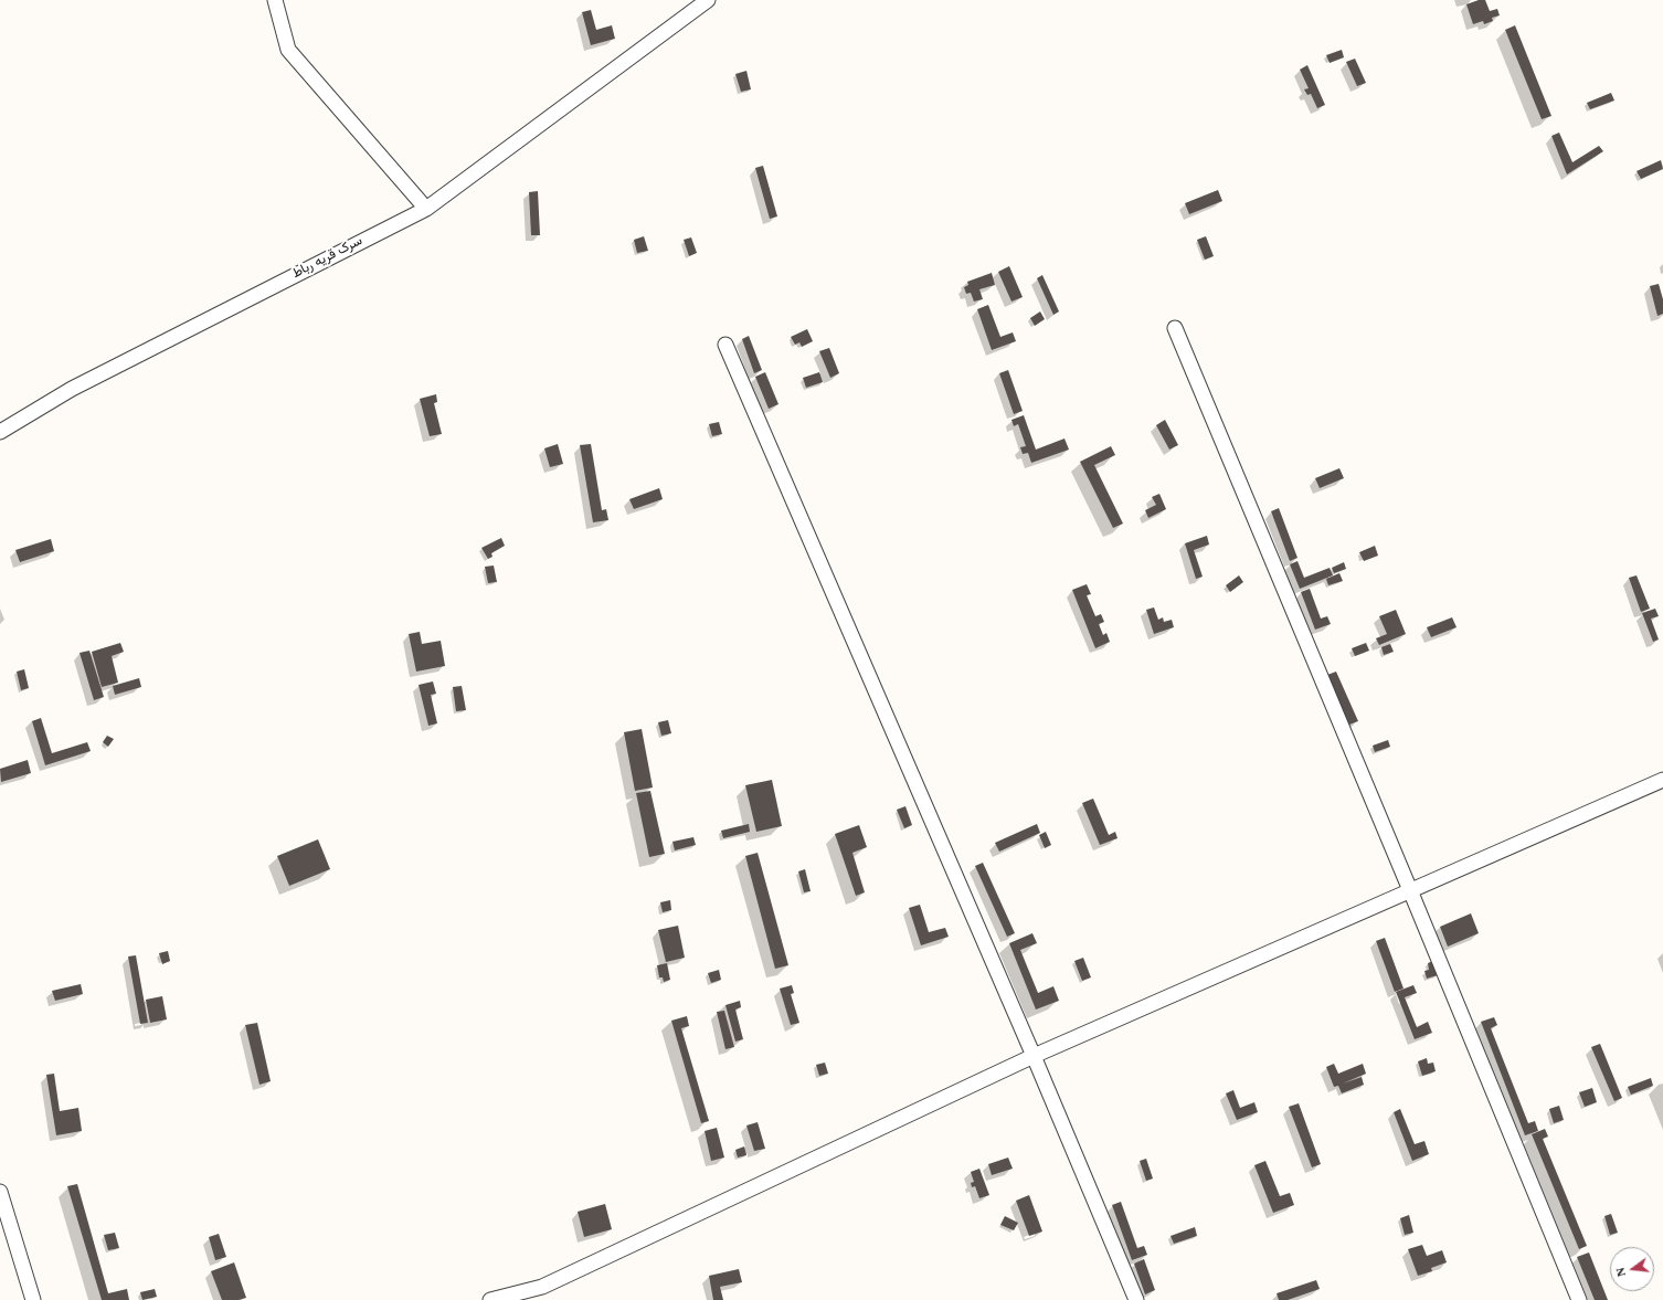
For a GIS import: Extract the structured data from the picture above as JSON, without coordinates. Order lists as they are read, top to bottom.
{
  "streets": {
    "street": ["سرک قریه رباط"]
  },
  "north": "left"
}
